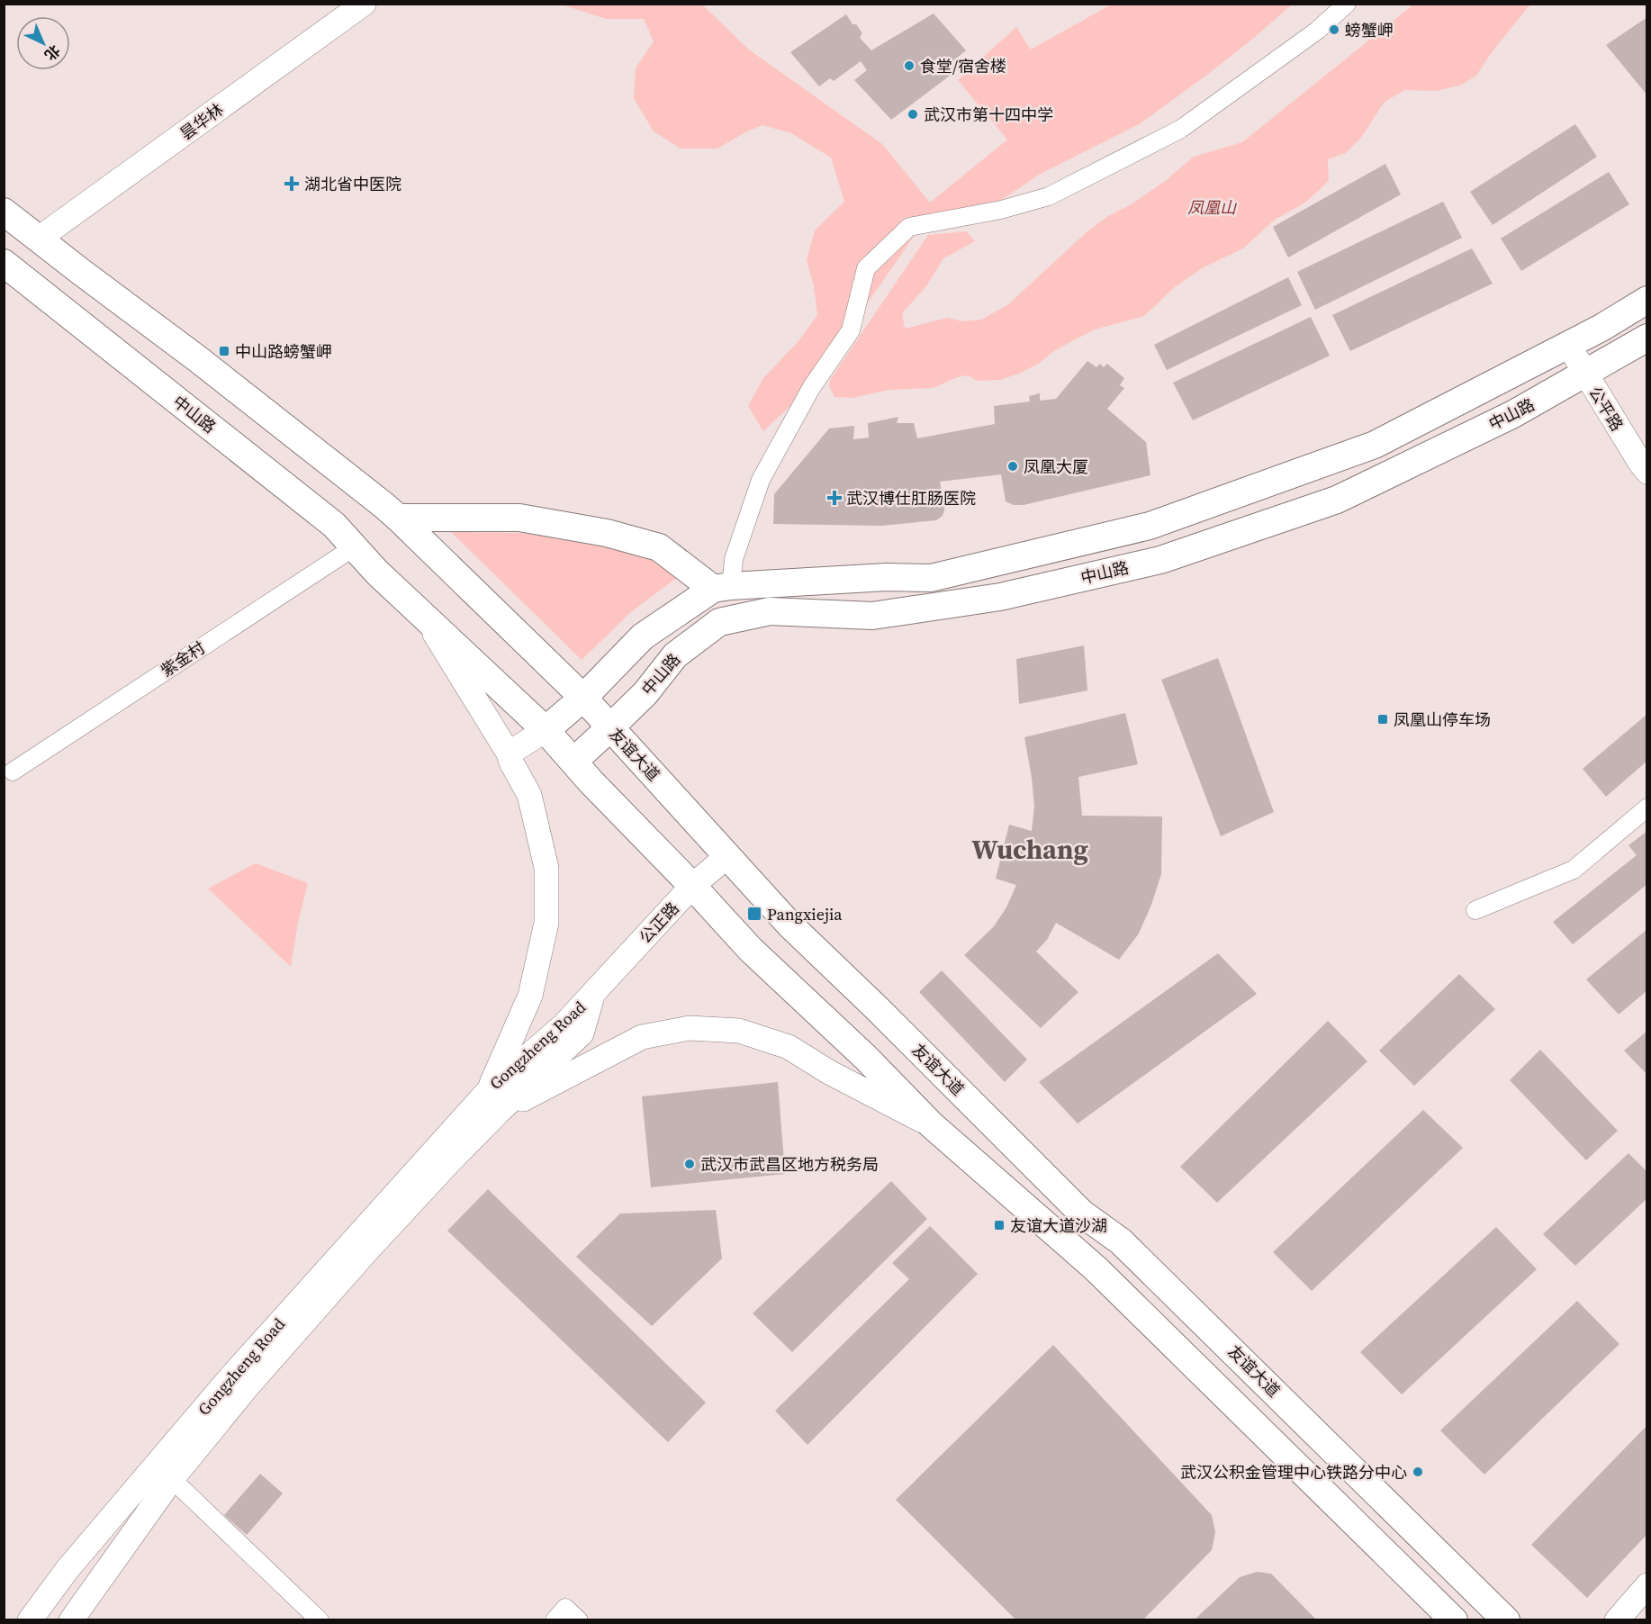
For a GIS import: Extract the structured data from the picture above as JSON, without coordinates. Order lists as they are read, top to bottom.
{
  "streets": {
    "main road": [
      "昙华林",
      "公平路",
      "中山路",
      "友谊大道",
      "公正路",
      "Gongzheng Road"
    ],
    "street": ["紫金村"]
  },
  "crossings": [
    ["公平路", "中山路"],
    ["中山路", "紫金村"],
    ["中山路", "友谊大道"],
    ["友谊大道", "公正路"],
    ["公正路", "Gongzheng Road"]
  ],
  "districts": ["Wuchang"],
  "parks": ["凤凰山"],
  "places": {
    "other": [
      "螃蟹岬",
      "食堂/宿舍楼",
      "武汉市第十四中学",
      "凤凰大厦",
      "武汉市武昌区地方税务局",
      "武汉公积金管理中心铁路分中心"
    ],
    "health": ["湖北省中医院", "武汉博仕肛肠医院"],
    "transit": [
      "中山路螃蟹岬",
      "凤凰山停车场",
      "Pangxiejia",
      "友谊大道沙湖"
    ]
  },
  "north": "bottom right"
}
